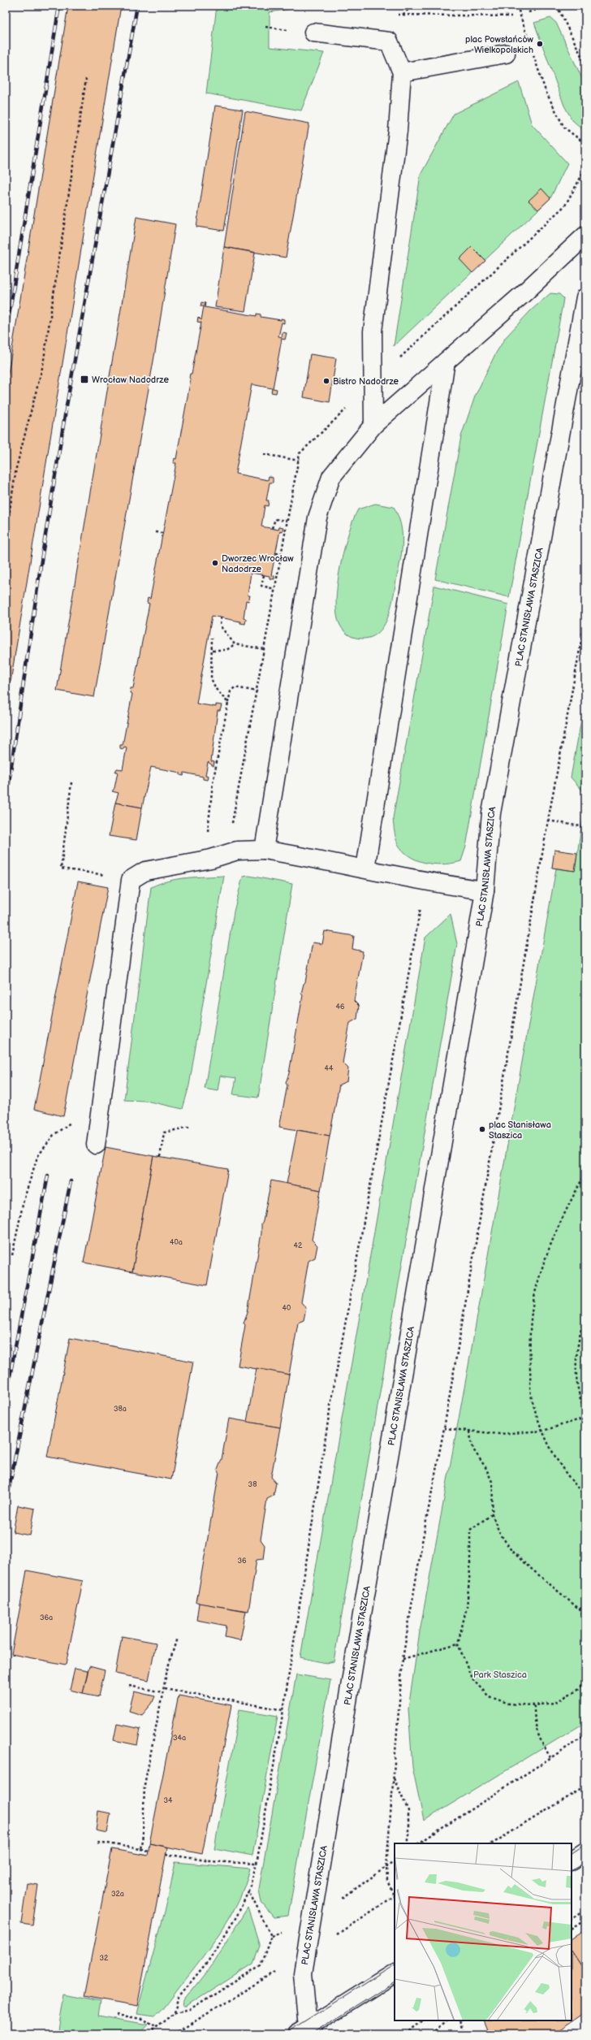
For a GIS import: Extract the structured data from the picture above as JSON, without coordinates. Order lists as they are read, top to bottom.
{
  "streets": {
    "street": ["PLAC STANISŁAWA STASZICA"]
  },
  "parks": ["Park Staszica"],
  "places": {
    "other": [
      "plac Powstańców Wielkopolskich",
      "Bistro Nadodrze",
      "Dworzec Wrocław Nadodrze",
      "plac Stanisława Staszica"
    ],
    "transit": ["Wrocław Nadodrze"]
  },
  "house_numbers": [
    "46",
    "44",
    "40a",
    "42",
    "40",
    "38a",
    "38",
    "36",
    "36a",
    "34a",
    "34",
    "32a",
    "32"
  ]
}
